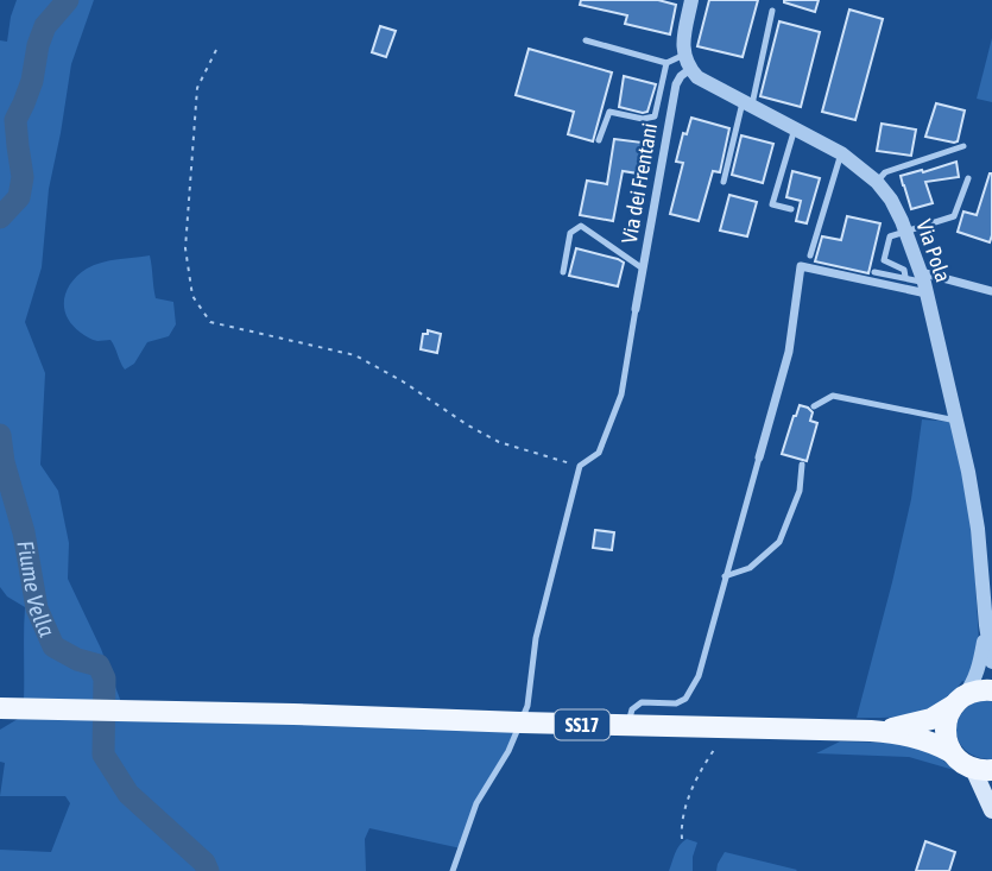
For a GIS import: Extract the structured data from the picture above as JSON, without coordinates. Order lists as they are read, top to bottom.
{
  "streets": {
    "main road": ["SS17"],
    "street": ["Via dei Frentani", "Via Pola"]
  },
  "crossings": [
    ["Via dei Frentani", "Via Pola"]
  ],
  "water": ["Fiume Vella"]
}
